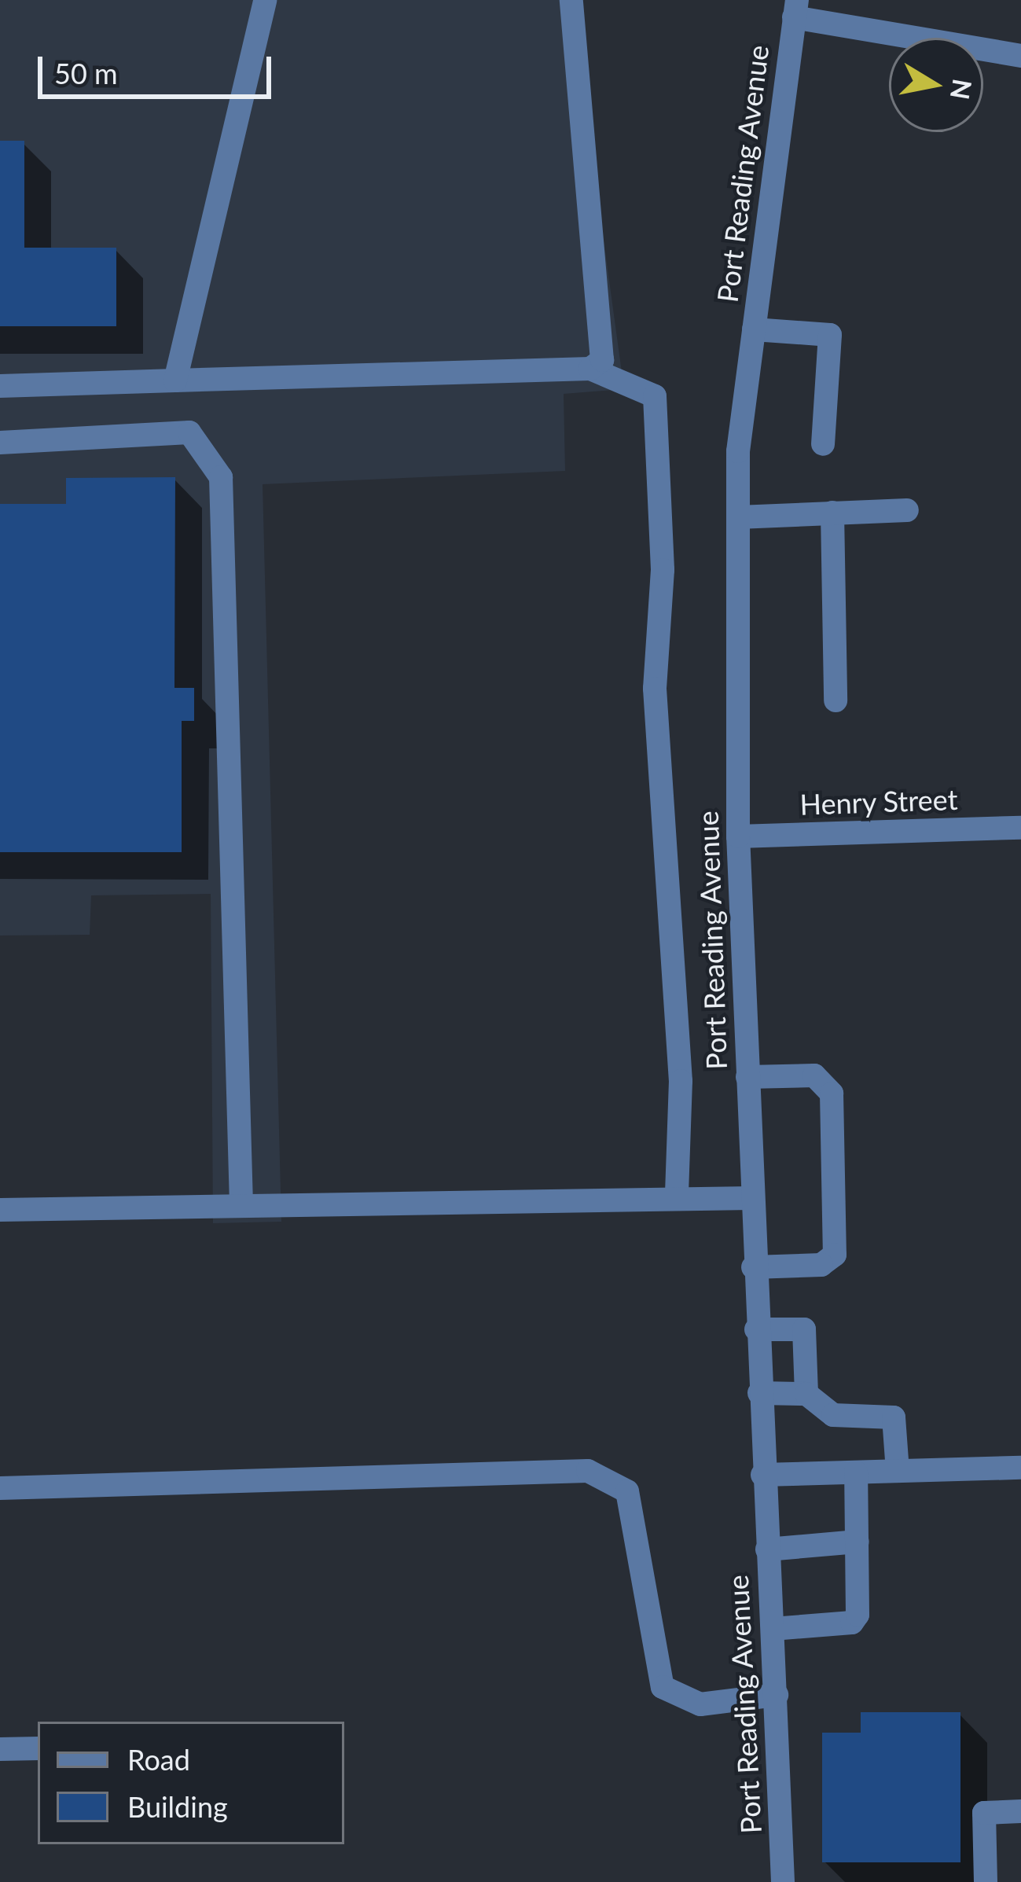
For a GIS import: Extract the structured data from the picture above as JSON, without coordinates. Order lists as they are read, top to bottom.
{
  "streets": {
    "street": ["Port Reading Avenue", "Henry Street"]
  },
  "crossings": [
    ["Port Reading Avenue", "Henry Street"]
  ],
  "legend": ["Road", "Building"],
  "scale_bar": "50 m",
  "north": "right"
}
